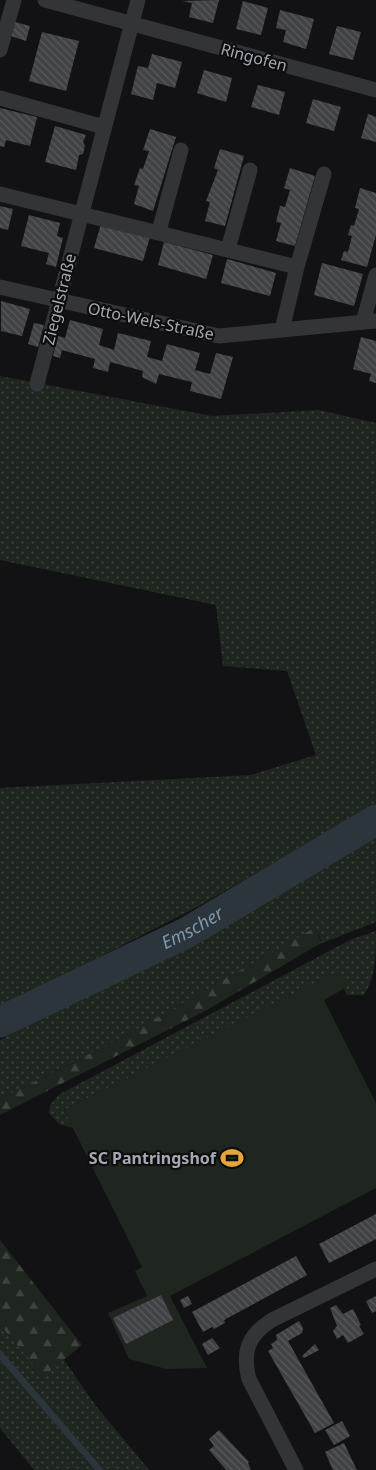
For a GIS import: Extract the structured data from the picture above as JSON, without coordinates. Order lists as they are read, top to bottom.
{
  "streets": {
    "street": ["Ringofen", "Ziegelstraße", "Otto-Wels-Straße"]
  },
  "crossings": [
    ["Ringofen", "Ziegelstraße"],
    ["Ziegelstraße", "Otto-Wels-Straße"]
  ],
  "water": ["Emscher"],
  "places": {
    "sports": ["SC Pantringshof"]
  }
}
